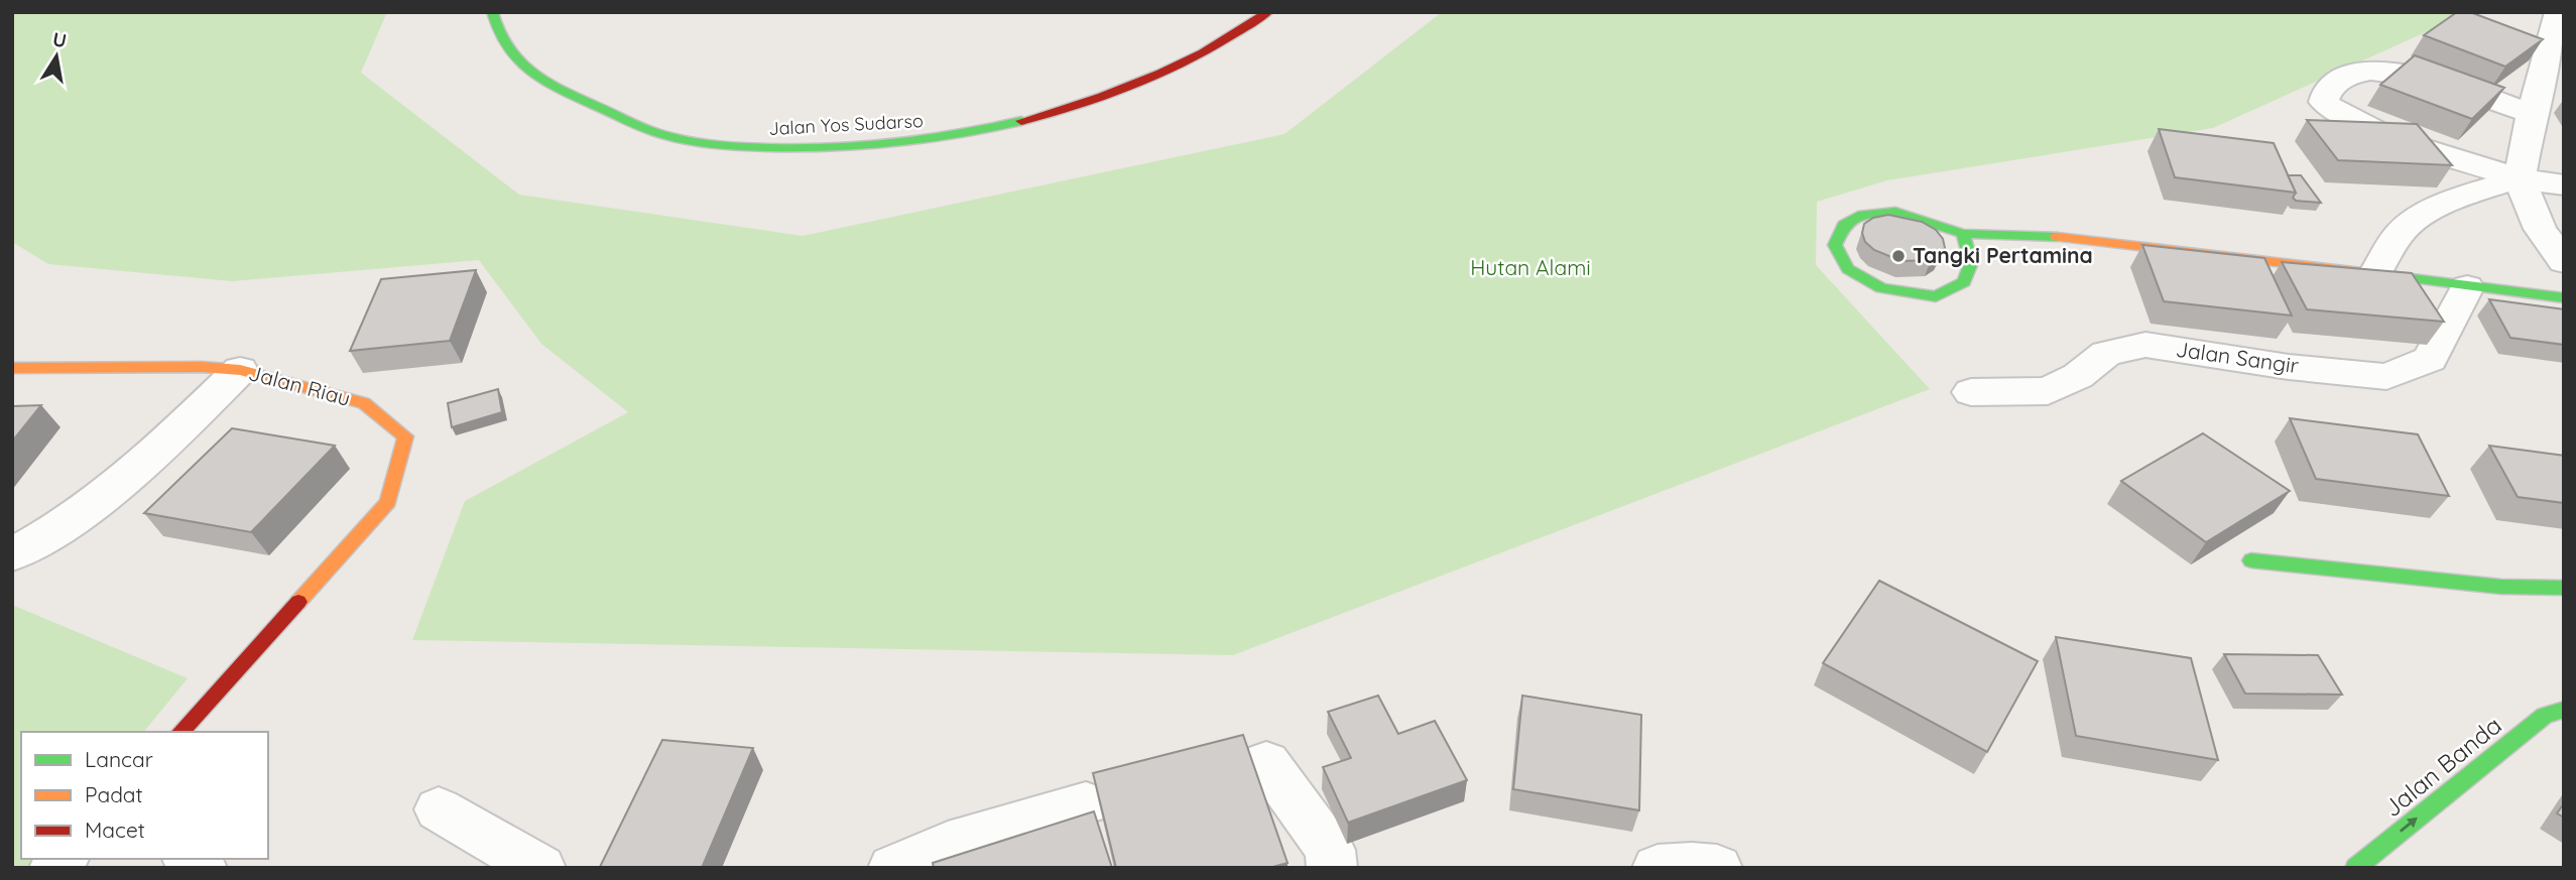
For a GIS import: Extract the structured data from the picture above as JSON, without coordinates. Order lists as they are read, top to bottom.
{
  "streets": {
    "street": [
      "Jalan Yos Sudarso",
      "Jalan Sangir",
      "Jalan Riau",
      "Jalan Banda"
    ]
  },
  "one_way": ["Jalan Banda"],
  "parks": ["Hutan Alami"],
  "places": ["Tangki Pertamina"],
  "legend": ["Lancar", "Padat", "Macet"],
  "north": "top"
}
